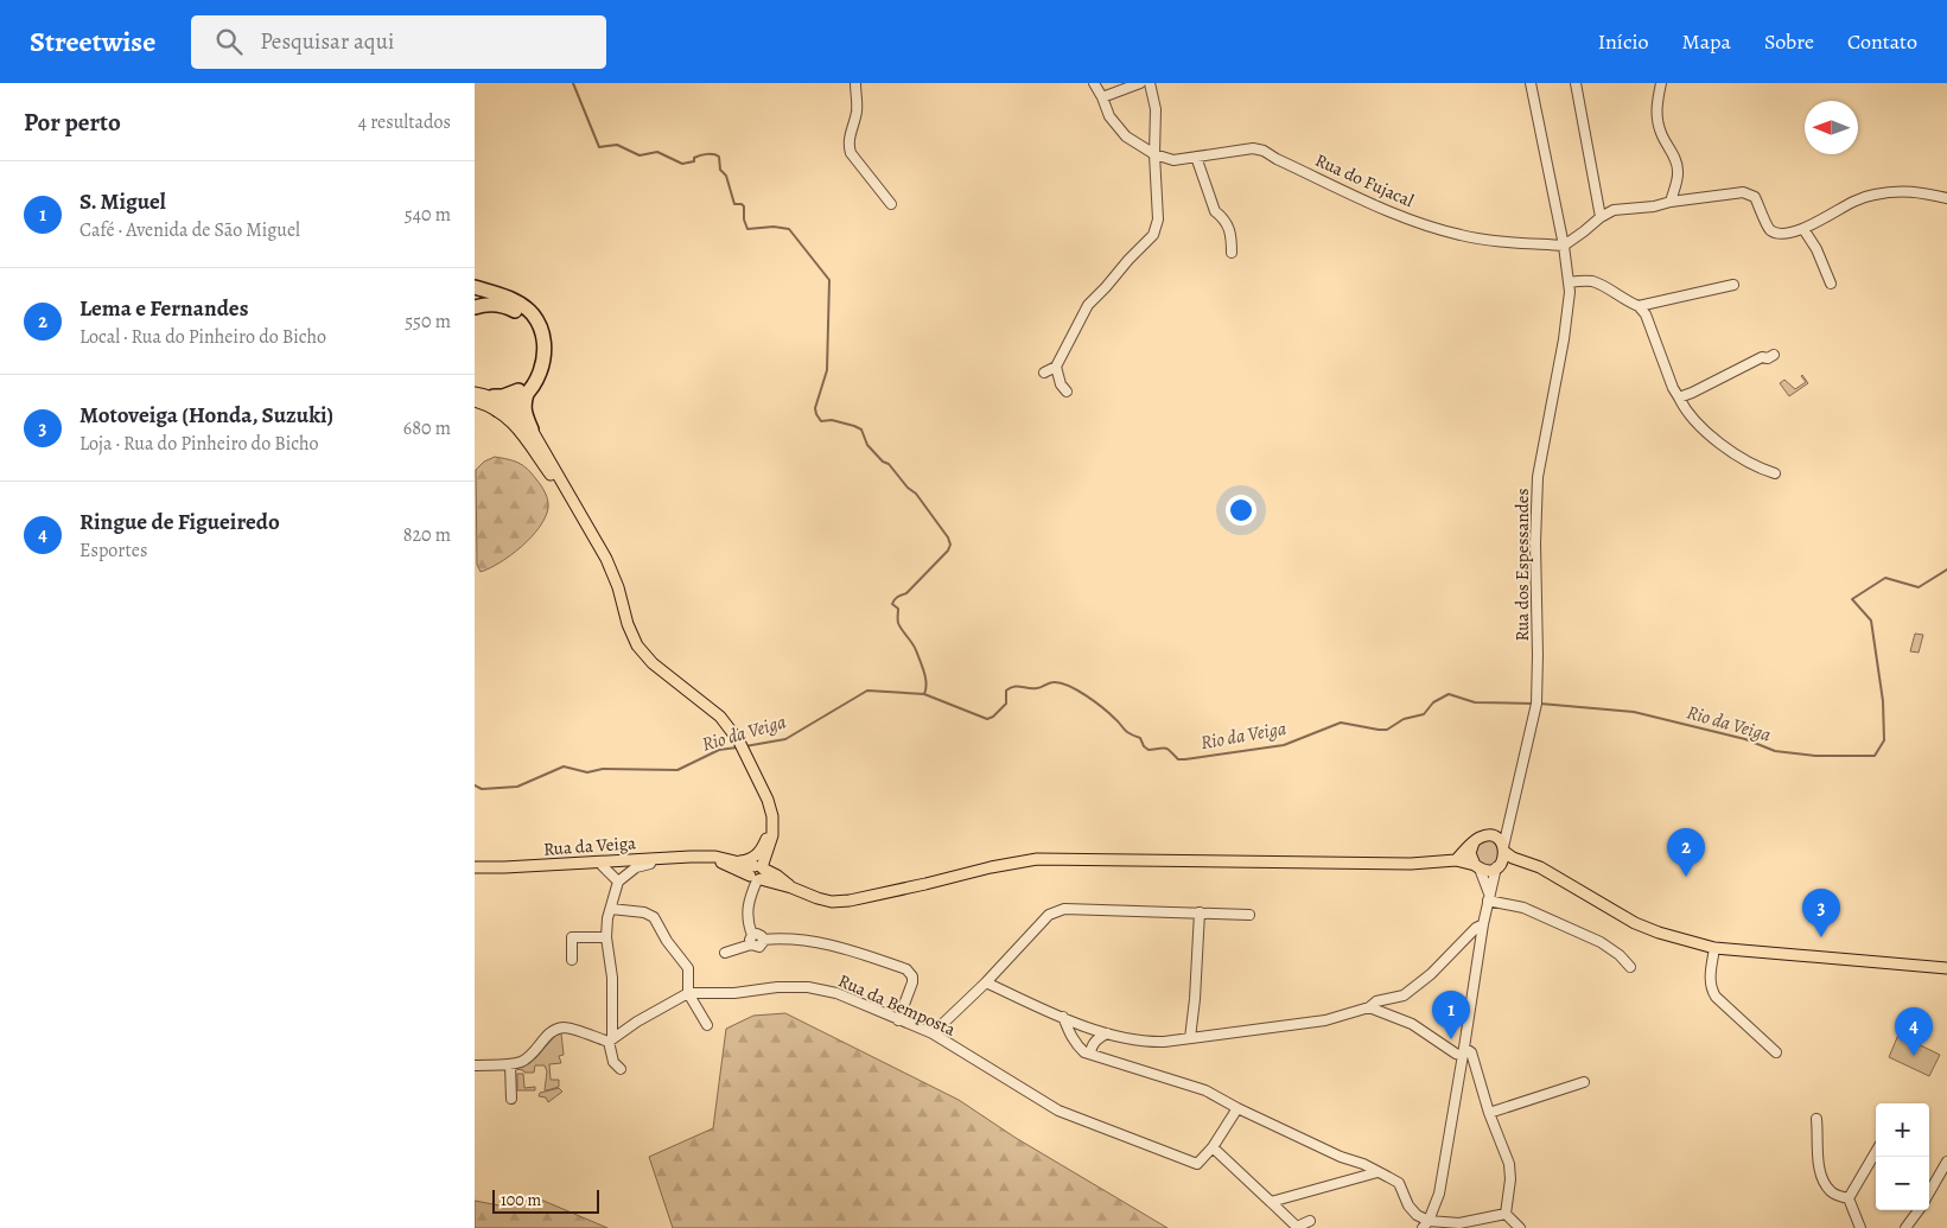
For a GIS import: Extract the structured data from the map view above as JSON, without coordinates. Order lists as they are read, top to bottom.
{
  "streets": {
    "main road": ["Rua da Veiga"],
    "street": ["Rua do Fujacal", "Rua dos Espessandes", "Rua da Bemposta"]
  },
  "crossings": [
    ["Rua do Fujacal", "Rua dos Espessandes"]
  ],
  "water": ["Rio da Veiga"],
  "scale_bar": "100 m",
  "north": "left",
  "page": {
    "header": "Streetwise",
    "search": "Pesquisar aqui",
    "nav": [
      "Início",
      "Mapa",
      "Sobre",
      "Contato"
    ],
    "heading": ["Por perto", "4 resultados"],
    "list": [
      {
        "mark": "1",
        "name": "S. Miguel",
        "note": "Café · Avenida de São Miguel",
        "value": "540 m"
      },
      {
        "mark": "2",
        "name": "Lema e Fernandes",
        "note": "Local · Rua do Pinheiro do Bicho",
        "value": "550 m"
      },
      {
        "mark": "3",
        "name": "Motoveiga (Honda, Suzuki)",
        "note": "Loja · Rua do Pinheiro do Bicho",
        "value": "680 m"
      },
      {
        "mark": "4",
        "name": "Ringue de Figueiredo",
        "note": "Esportes",
        "value": "820 m"
      }
    ],
    "pins": [
      "2",
      "3",
      "1",
      "4"
    ],
    "map_buttons": ["+", "−"],
    "scale": "100 m"
  }
}
